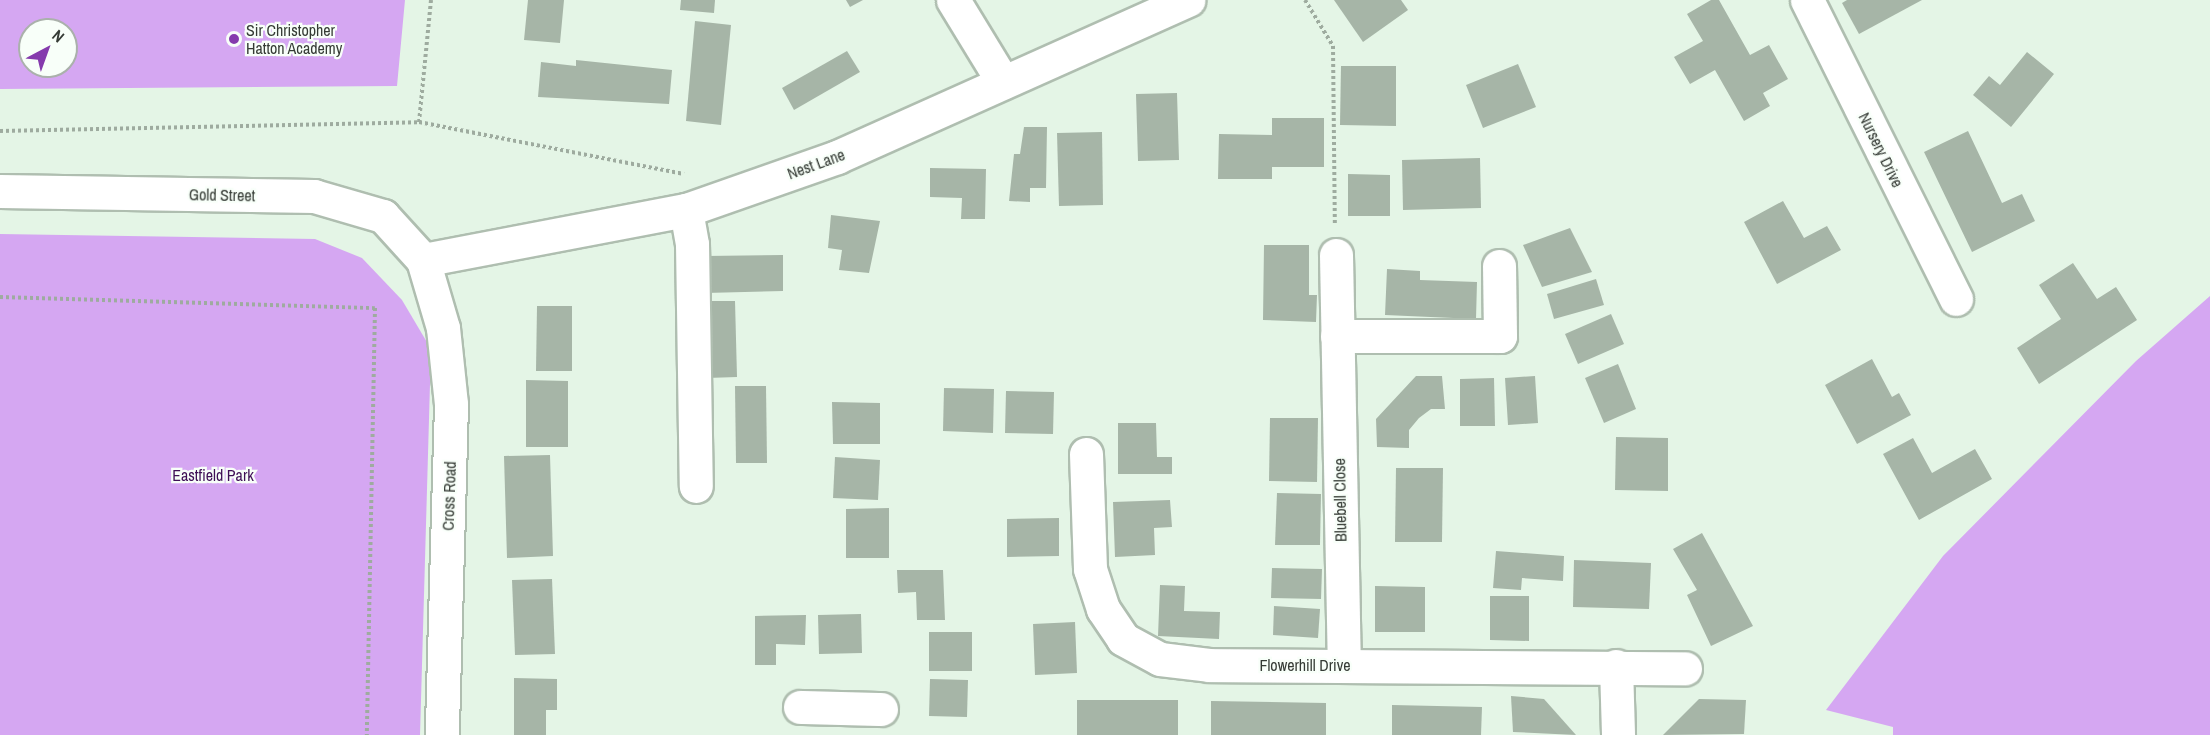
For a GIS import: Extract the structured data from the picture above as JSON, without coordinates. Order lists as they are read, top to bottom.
{
  "streets": {
    "street": [
      "Nursery Drive",
      "Nest Lane",
      "Gold Street",
      "Cross Road",
      "Bluebell Close",
      "Flowerhill Drive"
    ]
  },
  "crossings": [
    ["Nest Lane", "Gold Street"],
    ["Nest Lane", "Cross Road"],
    ["Gold Street", "Cross Road"],
    ["Bluebell Close", "Flowerhill Drive"]
  ],
  "parks": ["Eastfield Park"],
  "places": ["Sir Christopher Hatton Academy"],
  "north": "top right"
}
